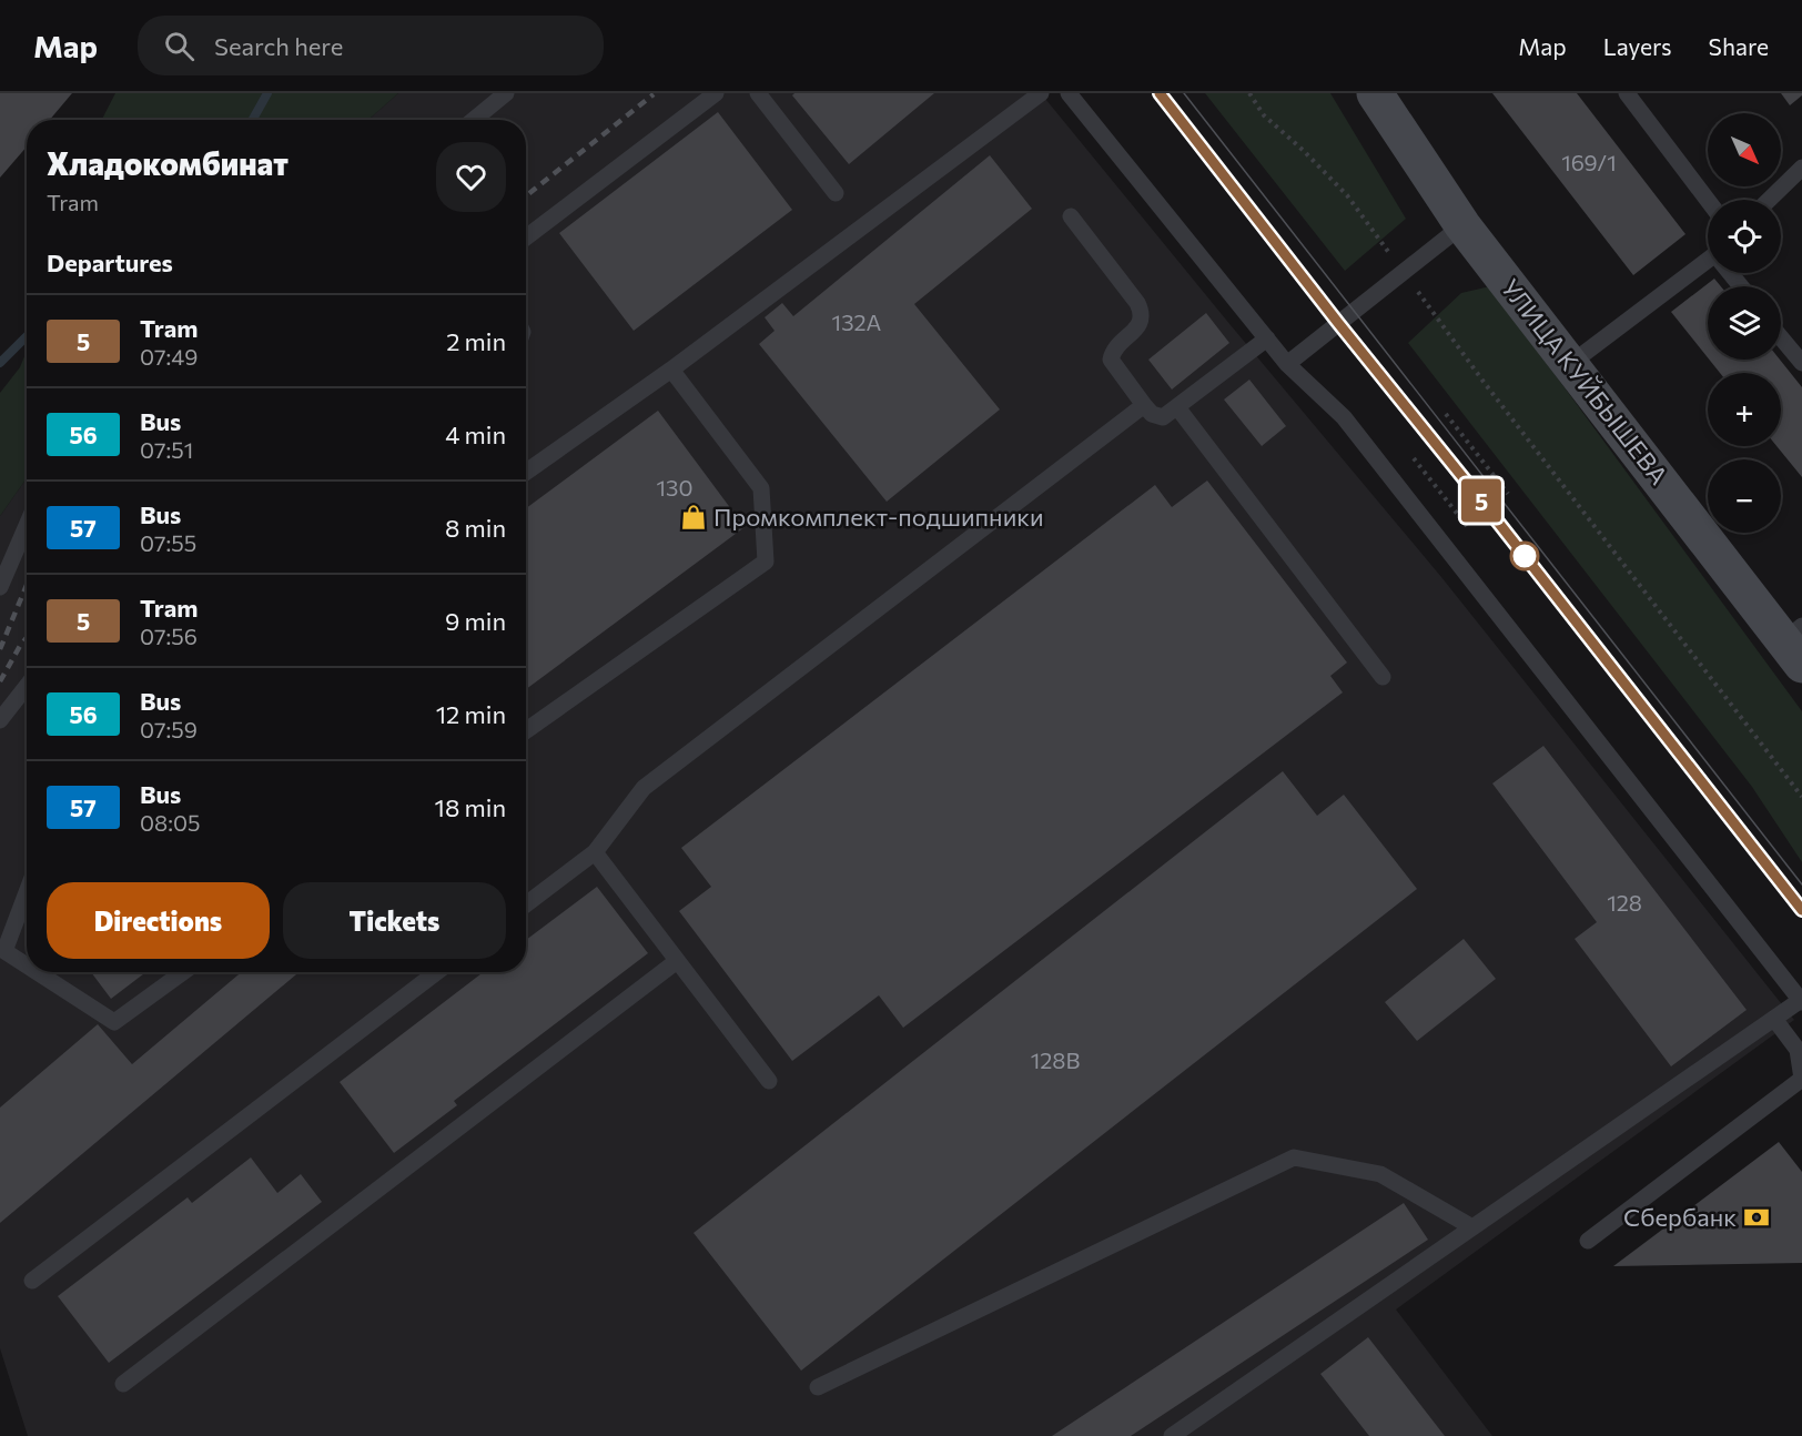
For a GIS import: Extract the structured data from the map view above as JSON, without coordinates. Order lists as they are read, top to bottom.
{
  "streets": {
    "main road": ["УЛИЦА КУЙБЫШЕВА"]
  },
  "places": {
    "shop": ["Промкомплект-подшипники"],
    "bank": ["Сбербанк"]
  },
  "lines": ["tram line 5"],
  "house_numbers": [
    "169/1",
    "132А",
    "130",
    "128",
    "128В"
  ],
  "north": "bottom right",
  "page": {
    "header": "Map",
    "search": "Search here",
    "nav": ["Map", "Layers", "Share"],
    "on_map": "5",
    "map_buttons": ["+", "−"],
    "heading": [
      ["Хладокомбинат", "Tram"],
      "Departures"
    ],
    "list": [
      {
        "mark": "5",
        "name": "Tram",
        "note": "07:49",
        "value": "2 min"
      },
      {
        "mark": "56",
        "name": "Bus",
        "note": "07:51",
        "value": "4 min"
      },
      {
        "mark": "57",
        "name": "Bus",
        "note": "07:55",
        "value": "8 min"
      },
      {
        "mark": "5",
        "name": "Tram",
        "note": "07:56",
        "value": "9 min"
      },
      {
        "mark": "56",
        "name": "Bus",
        "note": "07:59",
        "value": "12 min"
      },
      {
        "mark": "57",
        "name": "Bus",
        "note": "08:05",
        "value": "18 min"
      }
    ],
    "buttons": ["Directions", "Tickets"]
  }
}
